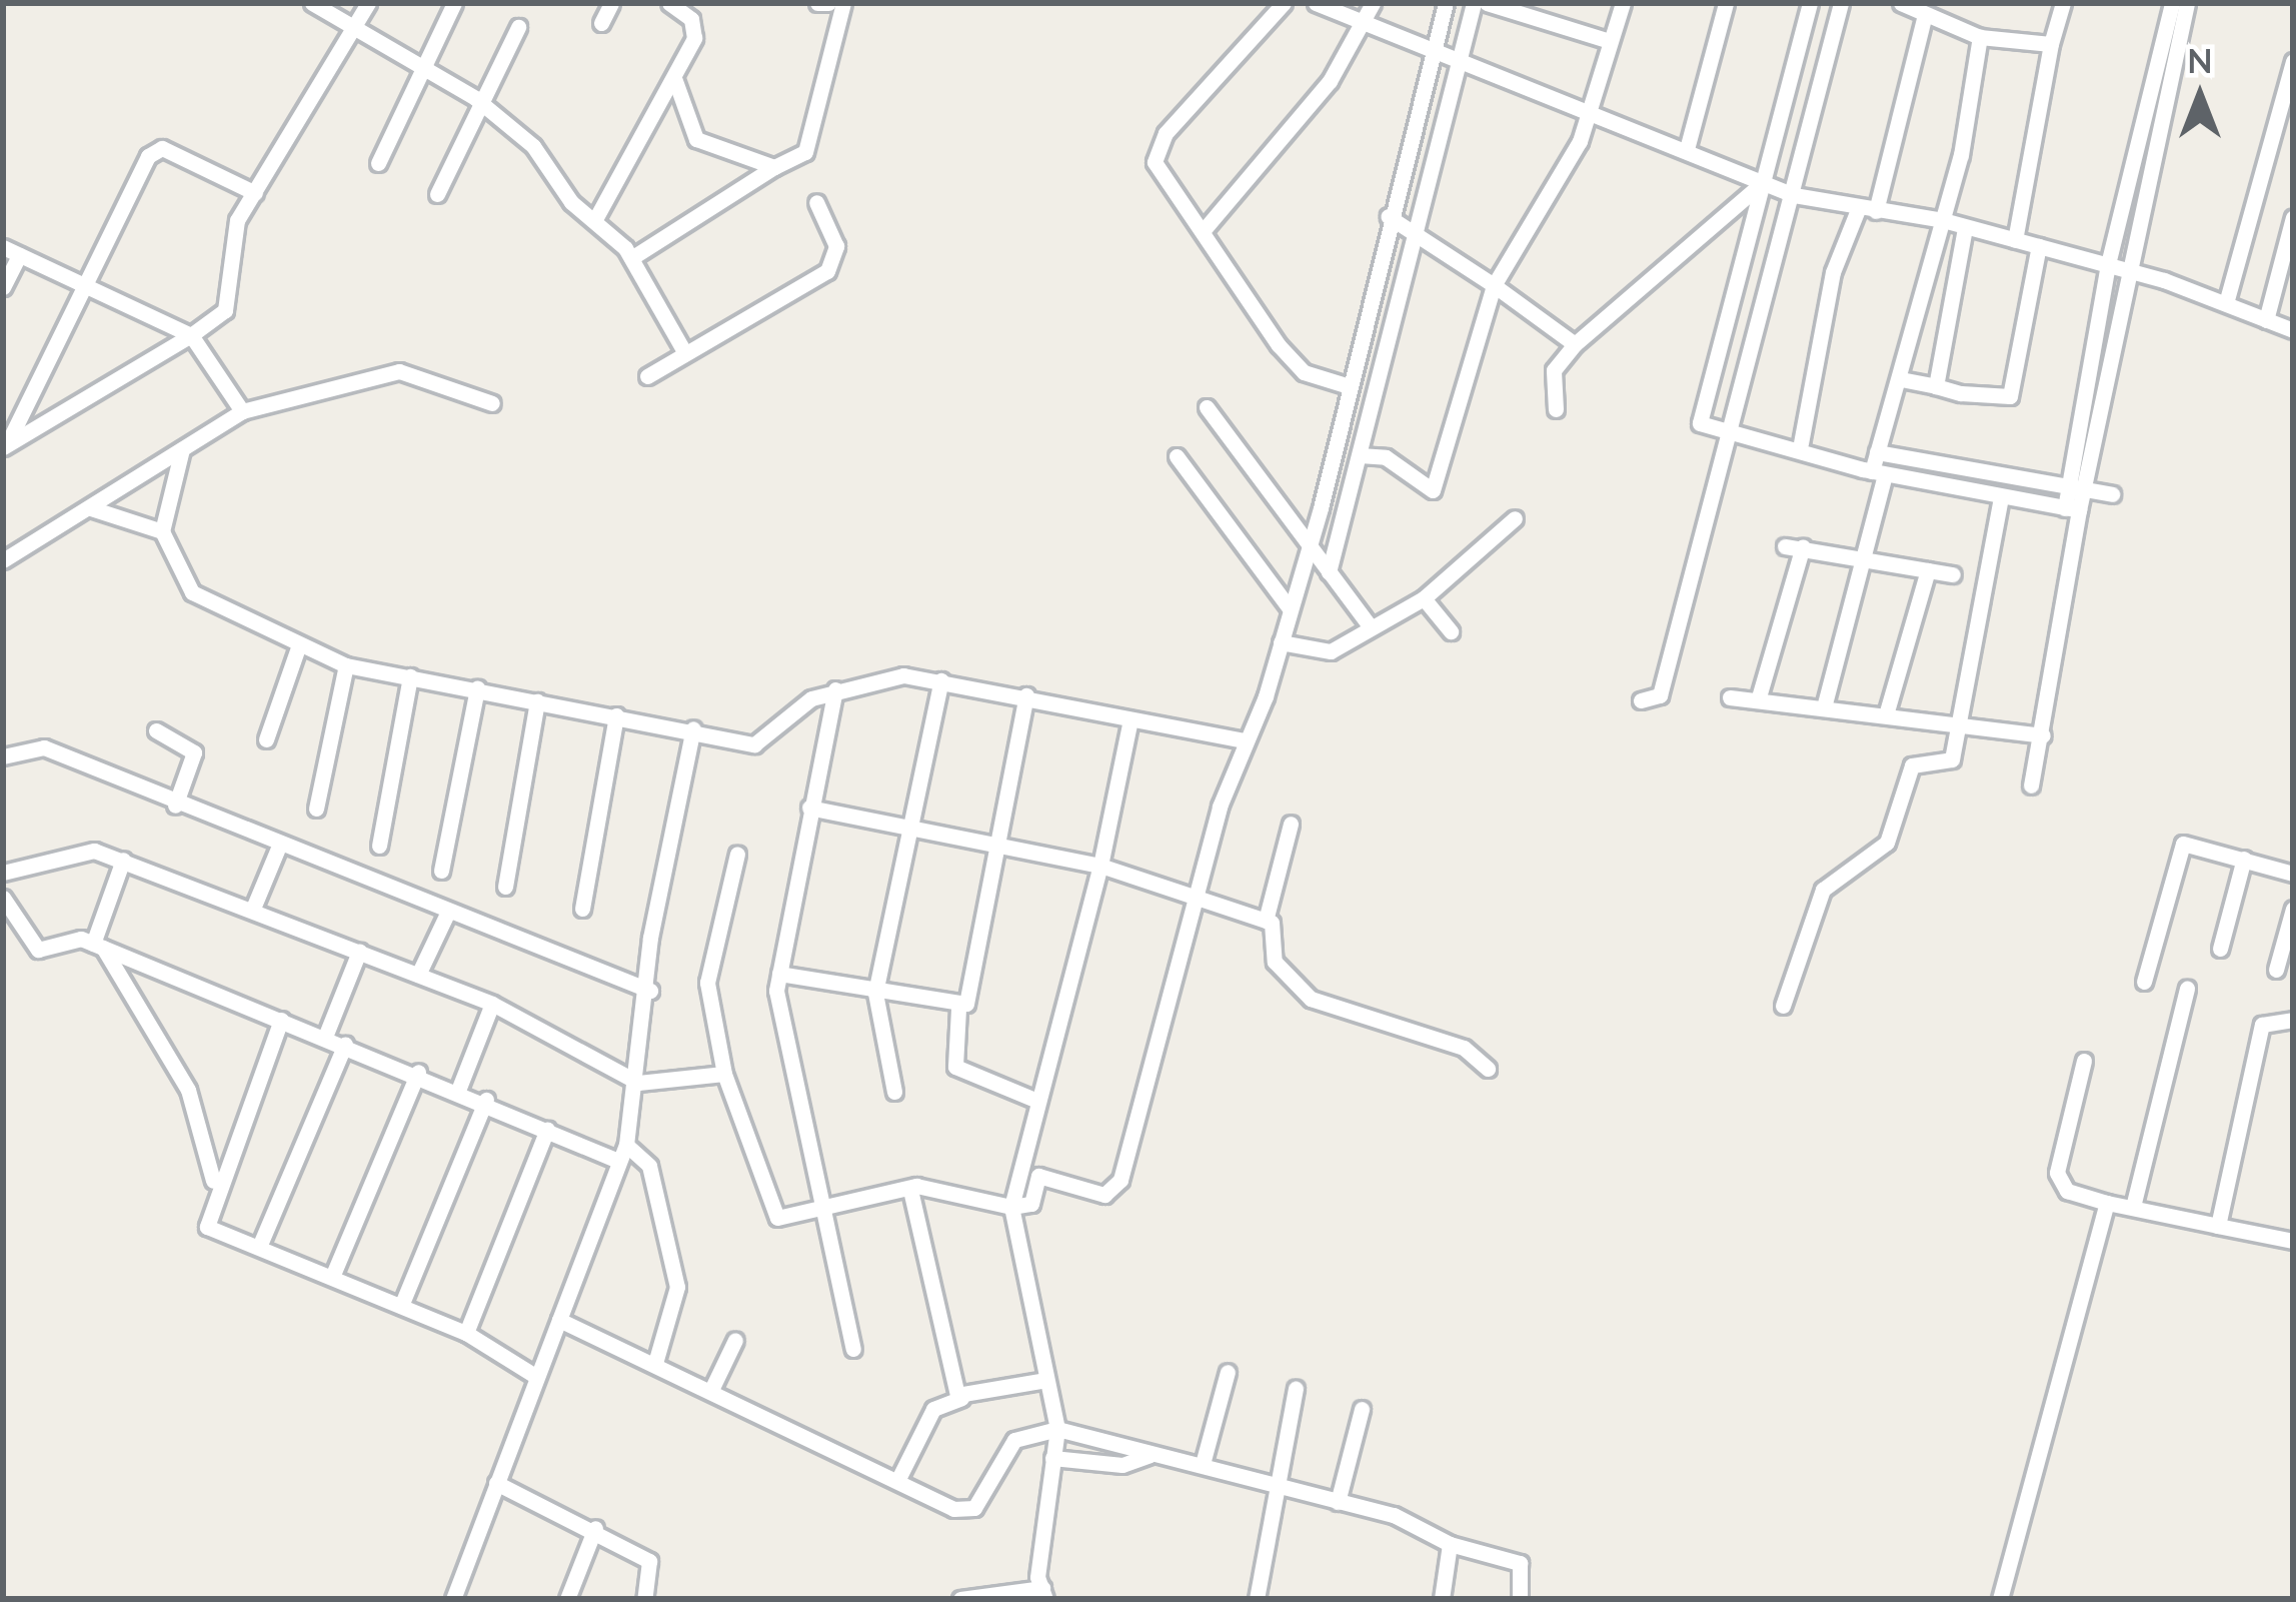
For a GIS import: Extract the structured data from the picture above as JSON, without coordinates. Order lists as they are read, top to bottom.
{
  "north": "top"
}
